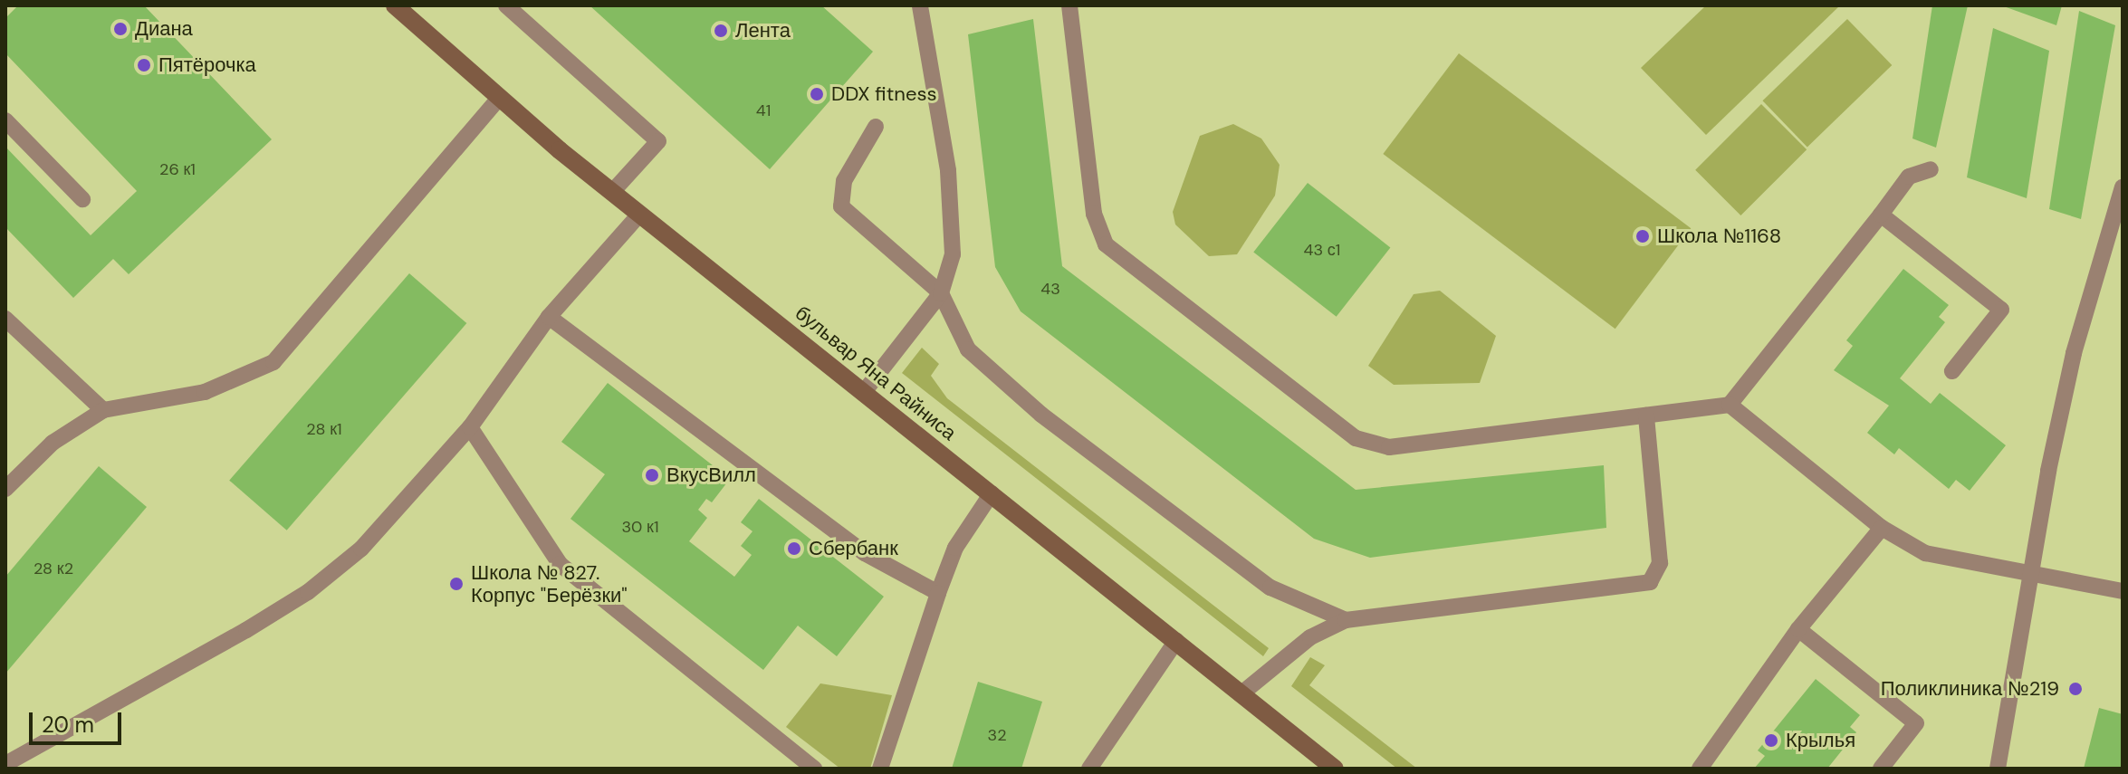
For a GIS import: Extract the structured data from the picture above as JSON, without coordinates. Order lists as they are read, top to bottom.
{
  "streets": {
    "main road": ["бульвар Яна Райниса"]
  },
  "places": [
    "Диана",
    "Лента",
    "Пятёрочка",
    "DDX fitness",
    "Школа №1168",
    "ВкусВилл",
    "Сбербанк",
    "Школа № 827. Корпус \"Берёзки\"",
    "Поликлиника №219",
    "Крылья"
  ],
  "house_numbers": [
    "41",
    "26 к1",
    "43 с1",
    "43",
    "28 к1",
    "30 к1",
    "28 к2",
    "32"
  ],
  "scale_bar": "20 m"
}
